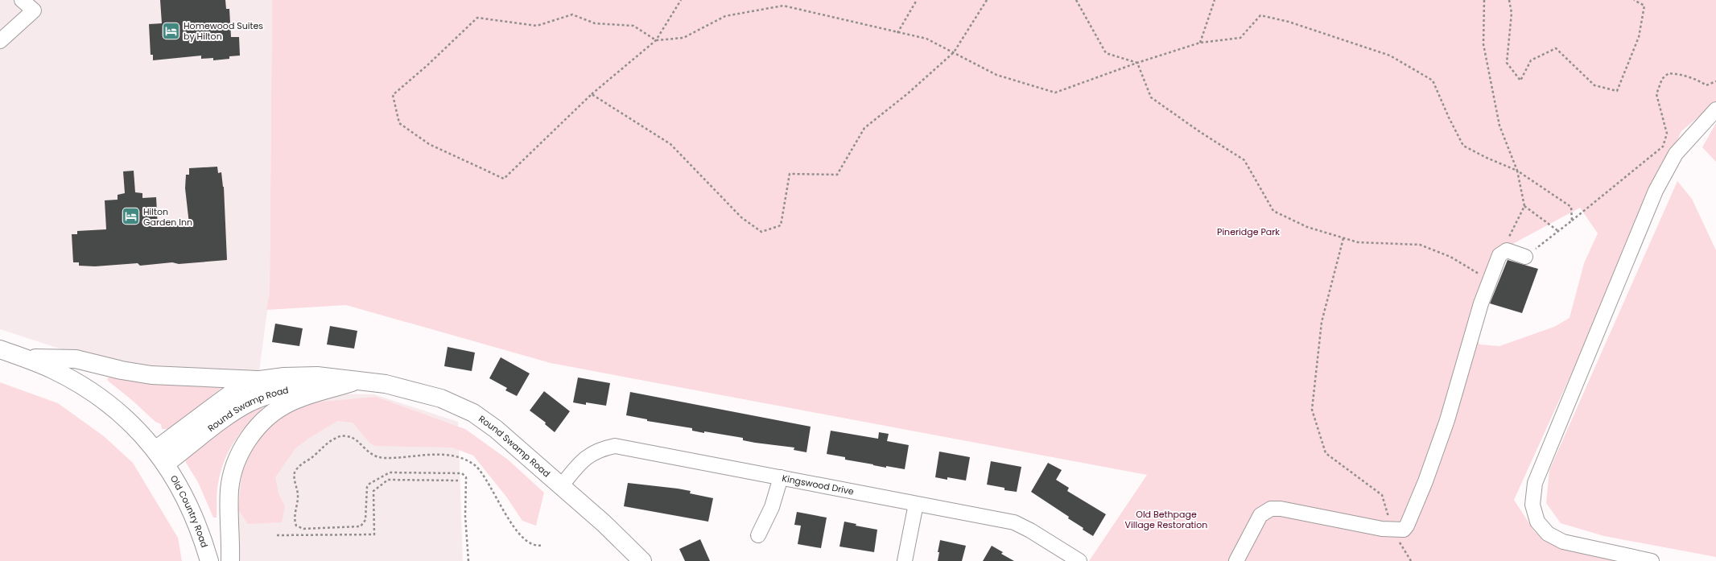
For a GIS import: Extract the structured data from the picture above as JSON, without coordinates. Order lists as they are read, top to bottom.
{
  "streets": {
    "main road": ["Round Swamp Road", "Old Country Road"],
    "street": ["Kingswood Drive"]
  },
  "crossings": [
    ["Round Swamp Road", "Kingswood Drive"],
    ["Round Swamp Road", "Old Country Road"]
  ],
  "parks": ["Pineridge Park", "Old Bethpage Village Restoration"],
  "places": {
    "hotel": ["Homewood Suites by Hilton", "Hilton Garden Inn"]
  }
}
